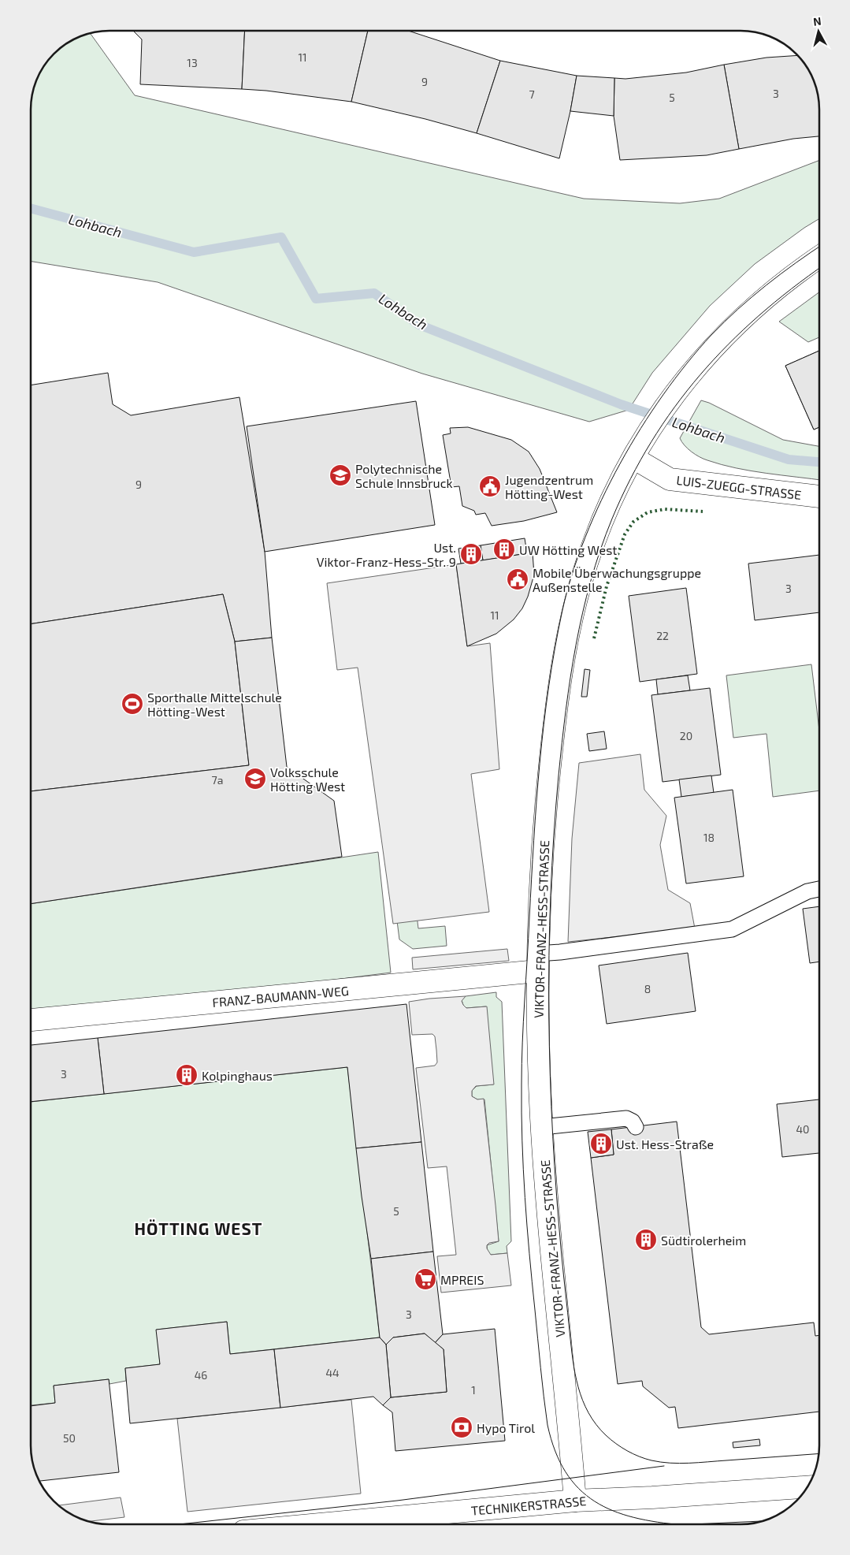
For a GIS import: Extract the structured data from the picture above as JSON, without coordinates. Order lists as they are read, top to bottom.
{
  "streets": {
    "street": [
      "LUIS-ZUEGG-STRASSE",
      "VIKTOR-FRANZ-HESS-STRASSE",
      "FRANZ-BAUMANN-WEG",
      "TECHNIKERSTRASSE"
    ]
  },
  "crossings": [
    ["LUIS-ZUEGG-STRASSE", "VIKTOR-FRANZ-HESS-STRASSE"],
    ["VIKTOR-FRANZ-HESS-STRASSE", "FRANZ-BAUMANN-WEG"],
    ["VIKTOR-FRANZ-HESS-STRASSE", "TECHNIKERSTRASSE"]
  ],
  "districts": ["HÖTTING WEST"],
  "water": ["Lohbach"],
  "places": {
    "school or university": ["Polytechnische Schule Innsbruck", "Volksschule Hötting West"],
    "public building": ["Jugendzentrum Hötting-West", "Mobile Überwachungsgruppe Außenstelle"],
    "building": [
      "UW Hötting West",
      "Ust. Viktor-Franz-Hess-Str. 9",
      "Kolpinghaus",
      "Ust. Hess-Straße",
      "Südtirolerheim"
    ],
    "sports": ["Sporthalle Mittelschule Hötting-West"],
    "supermarket": ["MPREIS"],
    "bank": ["Hypo Tirol"]
  },
  "house_numbers": [
    "11",
    "13",
    "9",
    "3",
    "7",
    "5",
    "9",
    "3",
    "11",
    "22",
    "20",
    "7a",
    "18",
    "8",
    "3",
    "40",
    "5",
    "3",
    "44",
    "46",
    "1",
    "50"
  ],
  "north": "top"
}
